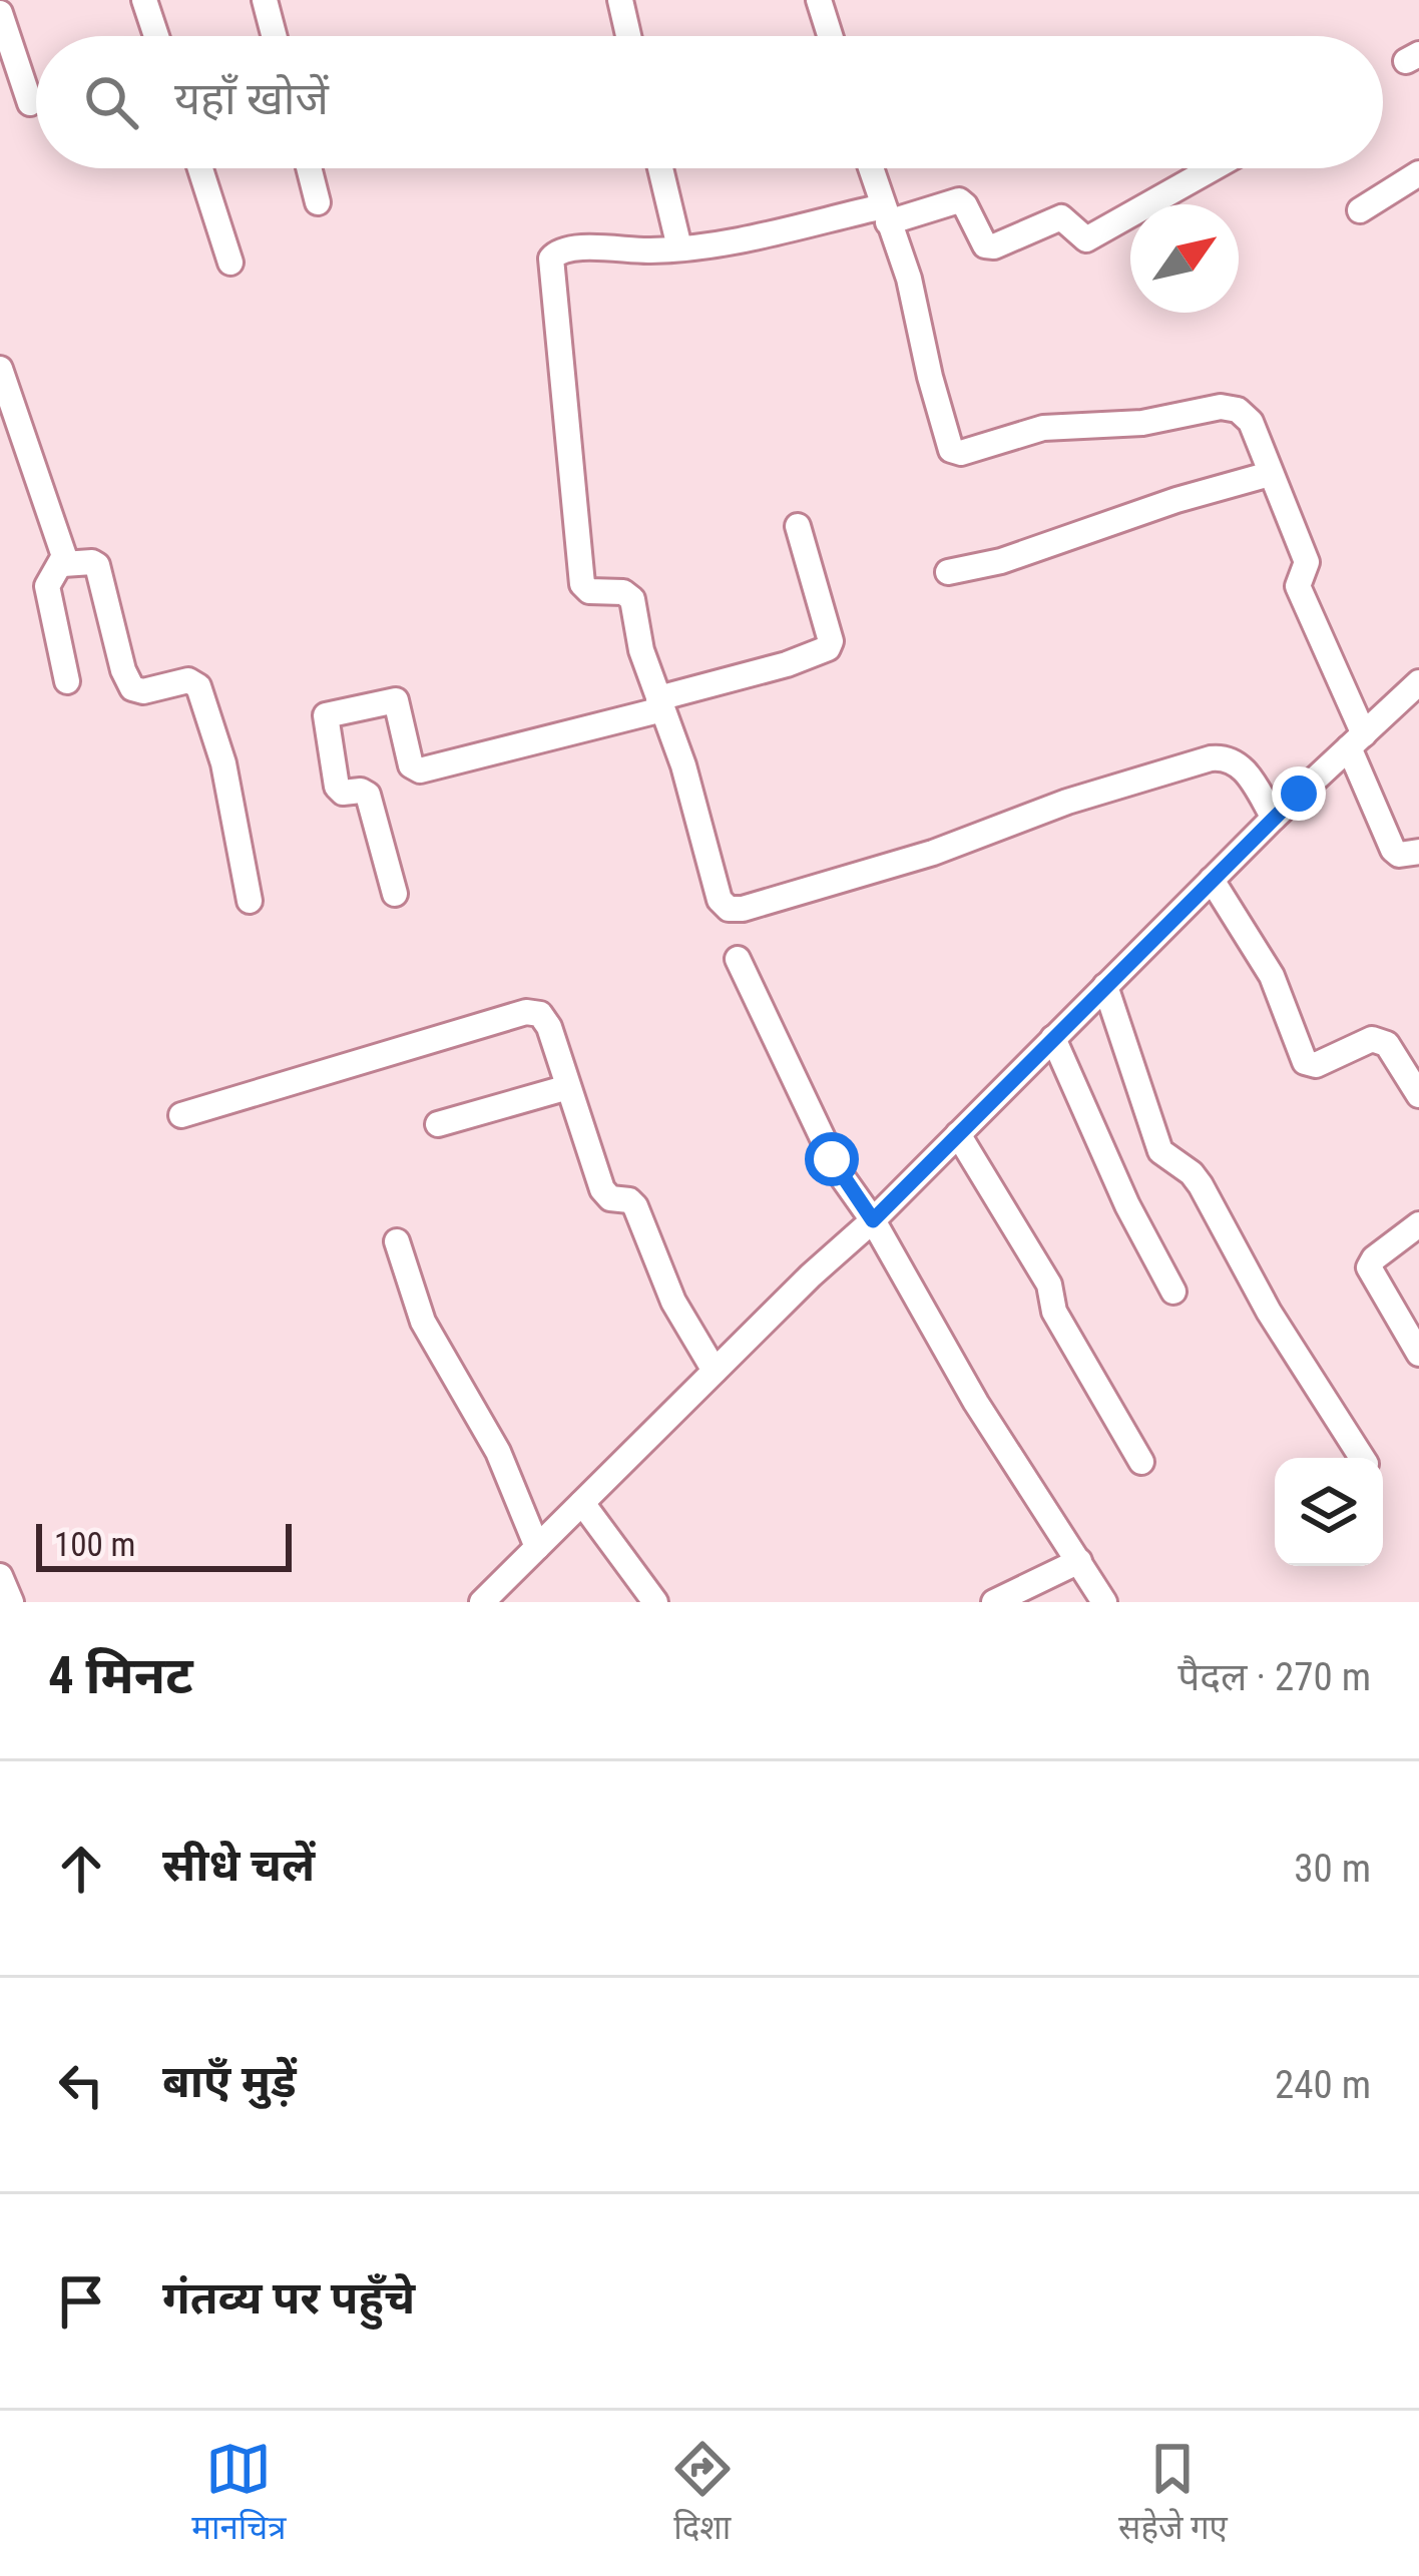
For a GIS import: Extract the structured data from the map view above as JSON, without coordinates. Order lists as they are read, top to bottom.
{
  "scale_bar": "100 m",
  "north": "top right",
  "page": {
    "search": "यहाँ खोजें",
    "scale": "100 m",
    "heading": ["4 मिनट", "पैदल · 270 m"],
    "list": [
      ["सीधे चलें", "30 m"],
      ["बाएँ मुड़ें", "240 m"],
      "गंतव्य पर पहुँचे"
    ],
    "nav": ["मानचित्र", "दिशा", "सहेजे गए"]
  }
}
